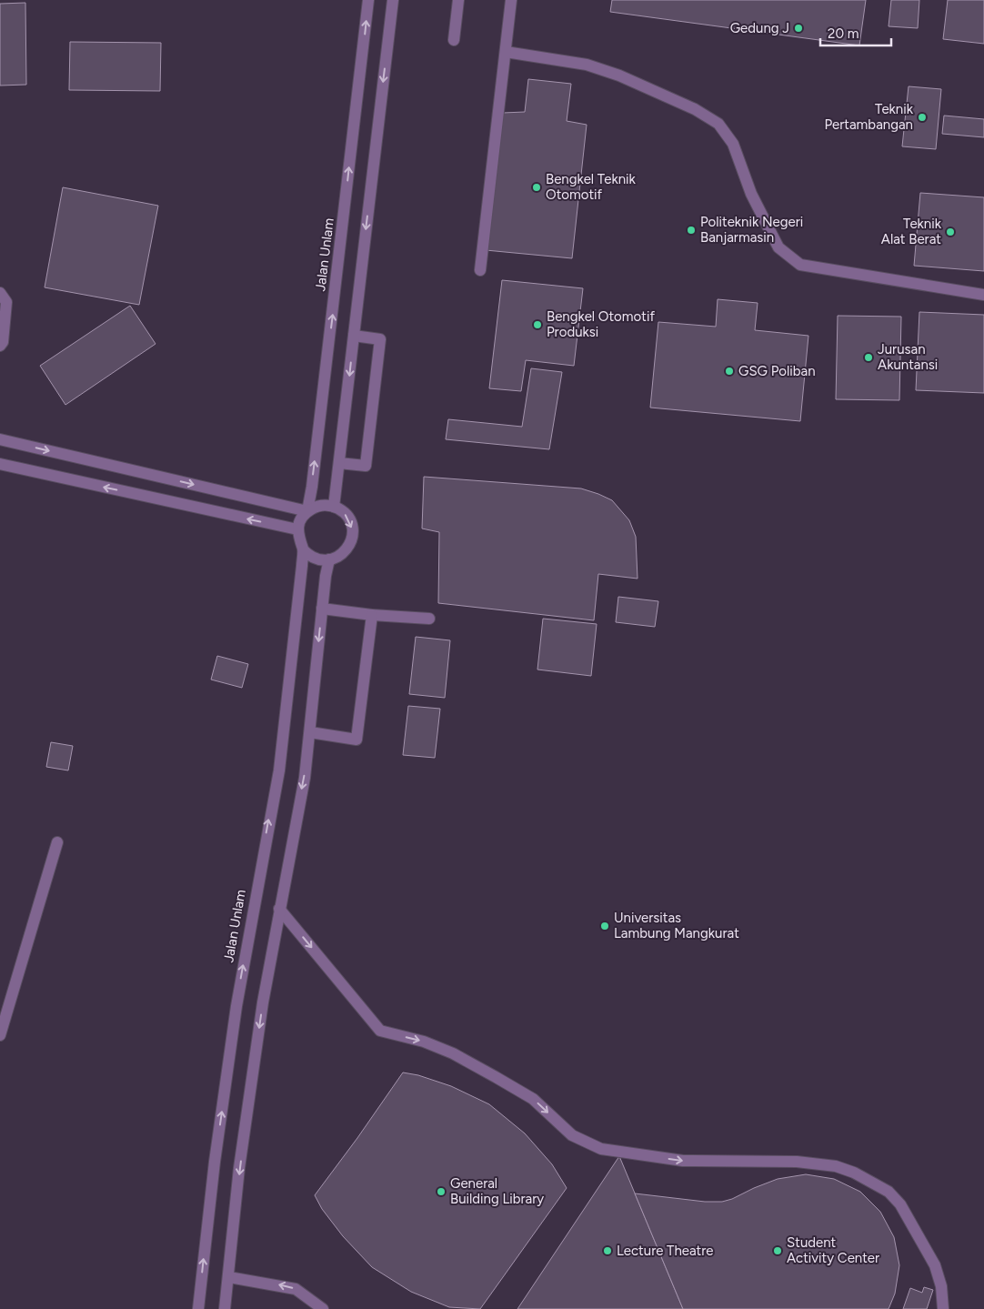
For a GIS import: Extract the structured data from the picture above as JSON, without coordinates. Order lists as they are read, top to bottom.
{
  "streets": {
    "street": ["Jalan Unlam"]
  },
  "places": [
    "Gedung J",
    "Teknik Pertambangan",
    "Bengkel Teknik Otomotif",
    "Politeknik Negeri Banjarmasin",
    "Teknik Alat Berat",
    "Bengkel Otomotif Produksi",
    "Jurusan Akuntansi",
    "GSG Poliban",
    "Universitas Lambung Mangkurat",
    "General Building Library",
    "Lecture Theatre",
    "Student Activity Center"
  ],
  "scale_bar": "20 m"
}
